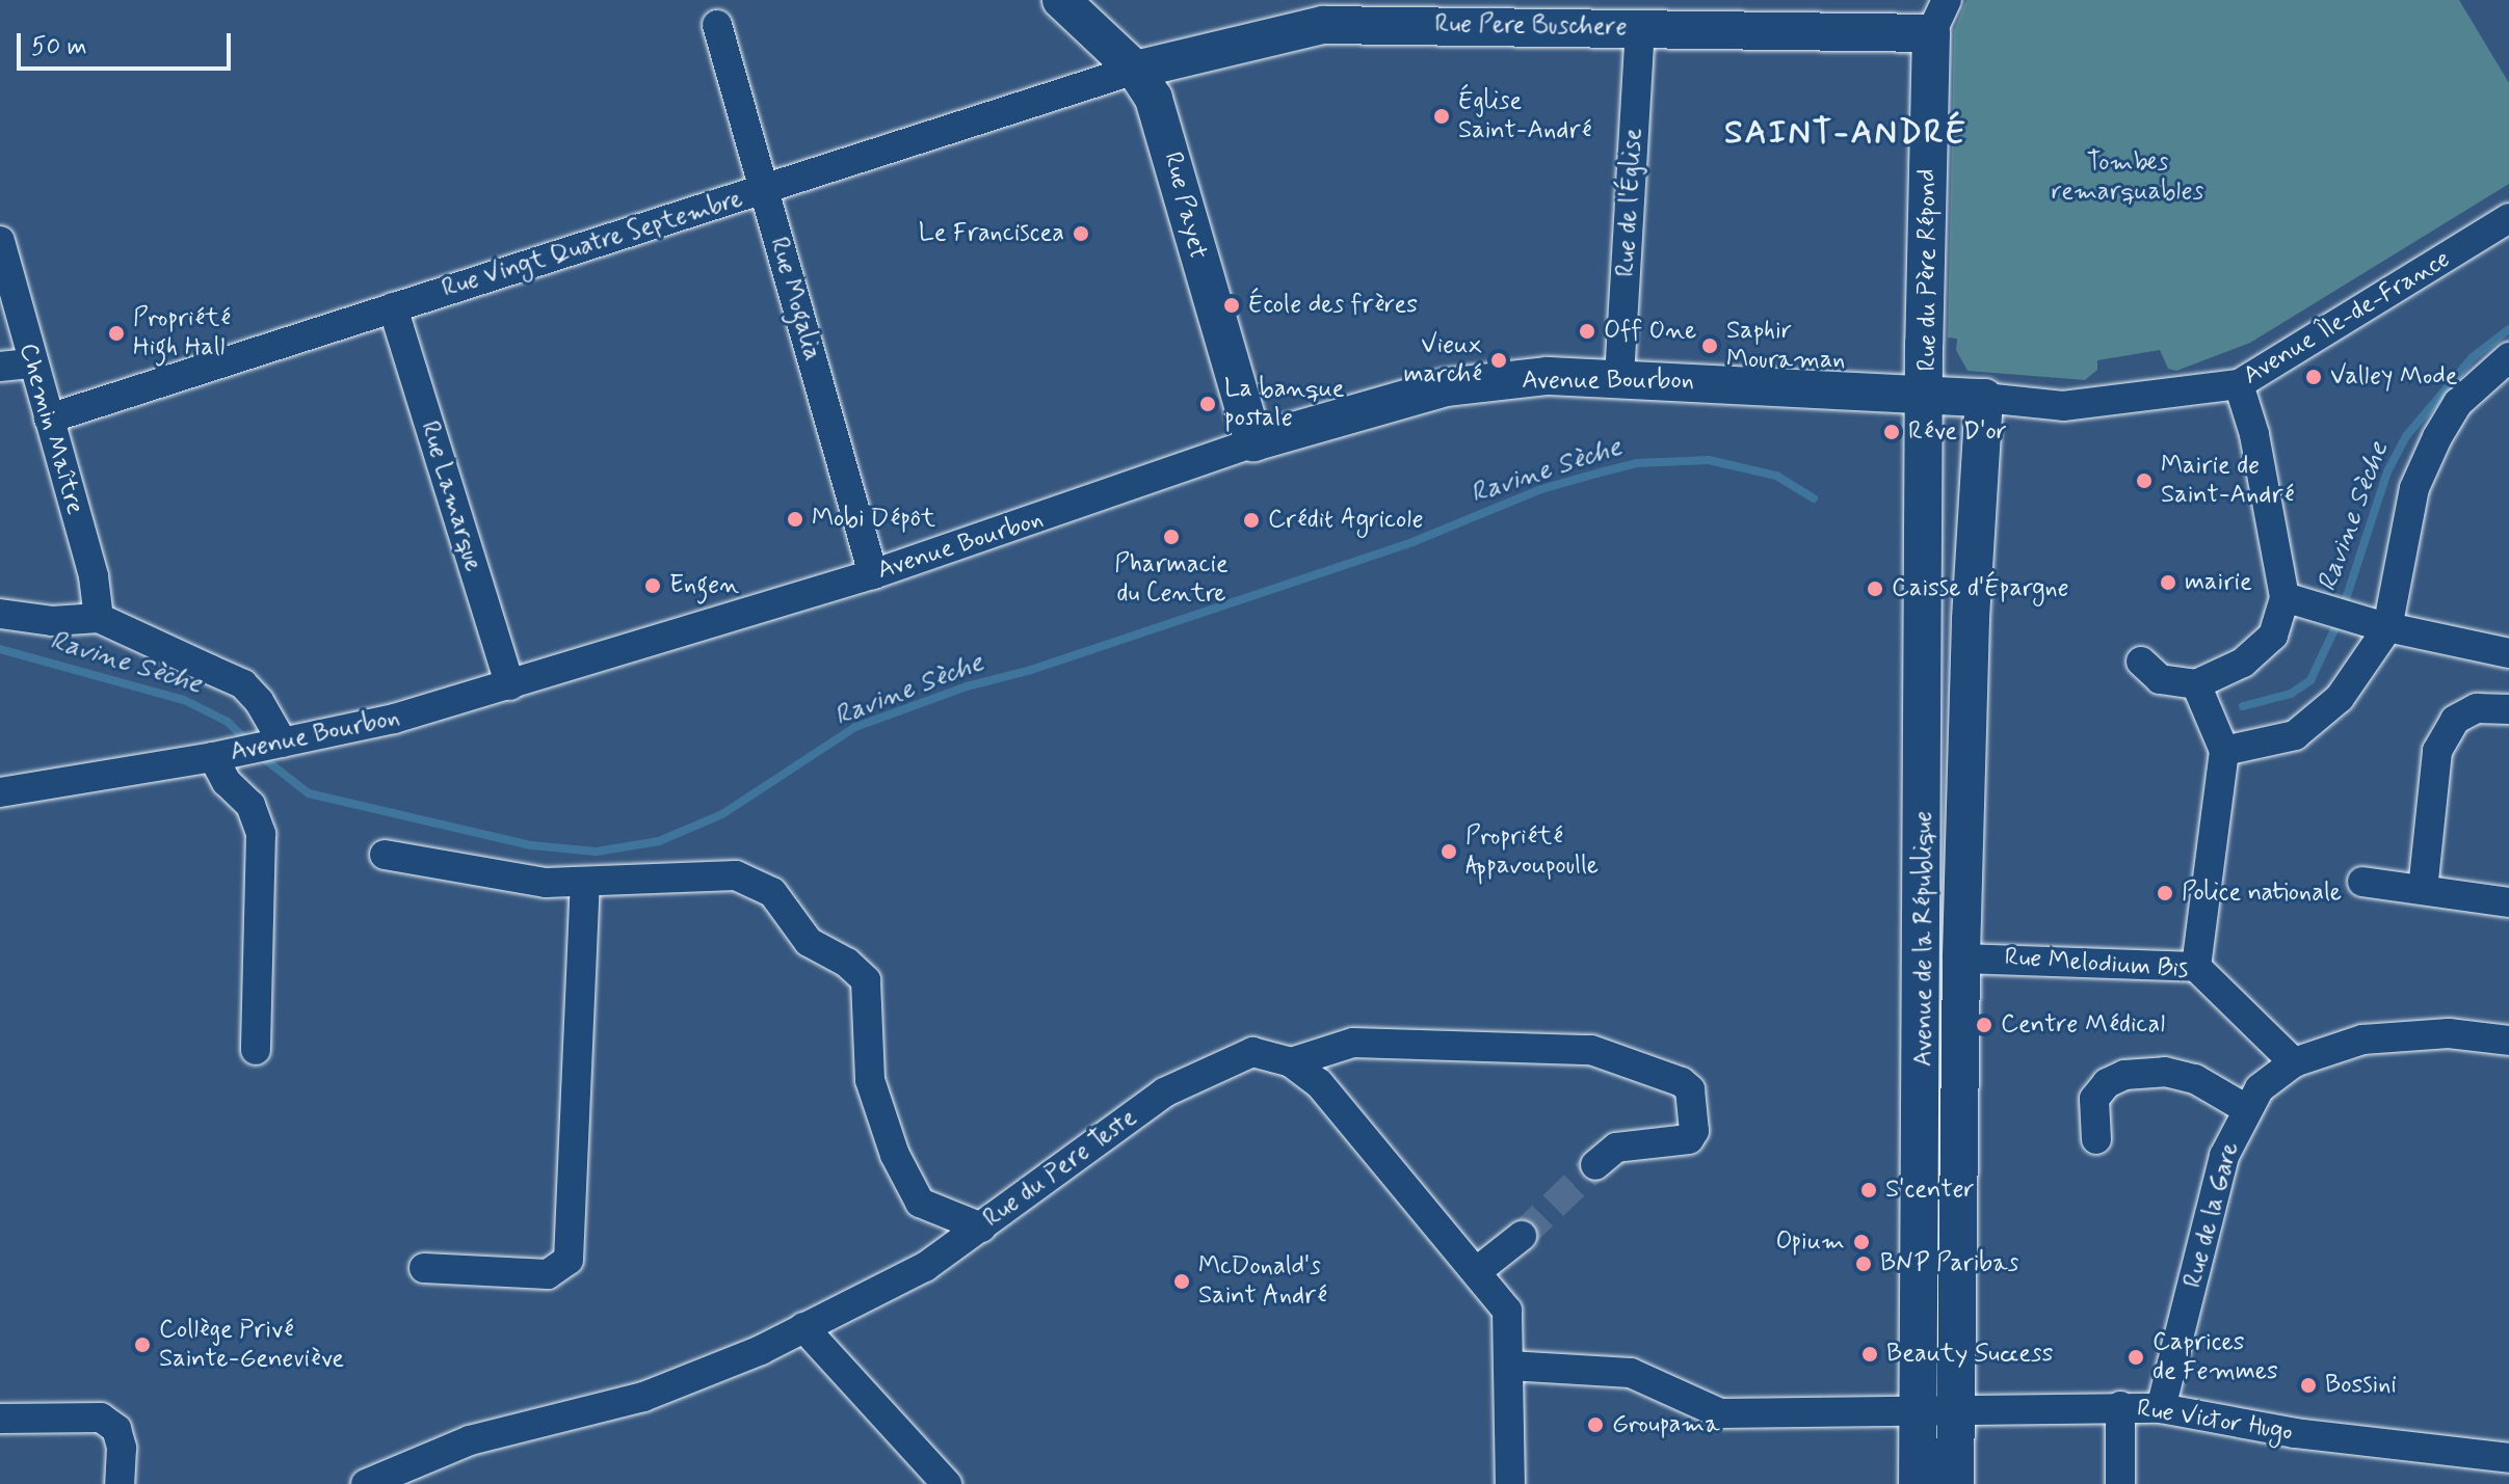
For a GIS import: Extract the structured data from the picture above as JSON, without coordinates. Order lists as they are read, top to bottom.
{
  "streets": {
    "main road": [
      "Rue Pere Buschere",
      "Rue Payet",
      "Rue du Père Répond",
      "Avenue Île-de-France",
      "Avenue Bourbon",
      "Avenue de la République"
    ],
    "street": [
      "Rue de l'Église",
      "Rue Vingt Quatre Septembre",
      "Rue Mogalia",
      "Chemin Maître",
      "Rue Lamarque",
      "Rue Melodium Bis",
      "Rue du Pere Teste",
      "Rue de la Gare",
      "Rue Victor Hugo"
    ]
  },
  "crossings": [
    ["Rue Pere Buschere", "Rue de l'Église"],
    ["Rue Pere Buschere", "Rue Payet"],
    ["Rue Pere Buschere", "Rue Vingt Quatre Septembre"],
    ["Rue Pere Buschere", "Rue du Père Répond"],
    ["Rue de l'Église", "Avenue Bourbon"],
    ["Rue Payet", "Rue Vingt Quatre Septembre"],
    ["Rue Payet", "Avenue Bourbon"],
    ["Rue Vingt Quatre Septembre", "Rue Mogalia"],
    ["Rue Vingt Quatre Septembre", "Chemin Maître"],
    ["Rue Vingt Quatre Septembre", "Rue Lamarque"],
    ["Rue du Père Répond", "Avenue Île-de-France"],
    ["Rue du Père Répond", "Avenue Bourbon"],
    ["Rue du Père Répond", "Avenue de la République"],
    ["Rue Mogalia", "Avenue Bourbon"],
    ["Avenue Île-de-France", "Avenue Bourbon"],
    ["Avenue Île-de-France", "Avenue de la République"],
    ["Avenue Bourbon", "Rue Lamarque"],
    ["Avenue Bourbon", "Avenue de la République"],
    ["Avenue de la République", "Rue Melodium Bis"],
    ["Avenue de la République", "Rue Victor Hugo"],
    ["Rue Melodium Bis", "Rue de la Gare"],
    ["Rue du Pere Teste", "Rue Victor Hugo"],
    ["Rue de la Gare", "Rue Victor Hugo"]
  ],
  "districts": ["SAINT-ANDRÉ"],
  "water": ["Ravine Sèche"],
  "parks": ["Tombes remarquables"],
  "places": [
    "Église Saint-André",
    "Le Franciscea",
    "École des frères",
    "Off One",
    "Propriété High Hall",
    "Saphir Mouraman",
    "Vieux marché",
    "Valley Mode",
    "La banque postale",
    "Réve D'or",
    "Mairie de Saint-André",
    "Mobi Dépôt",
    "Crédit Agricole",
    "Pharmacie du Centre",
    "mairie",
    "Engen",
    "Caisse d'Épargne",
    "Propriété Appavoupoulle",
    "Police nationale",
    "Centre Médical",
    "S'center",
    "Opium",
    "BNP Paribas",
    "McDonald's Saint André",
    "Collège Privé Sainte-Geneviève",
    "Beauty Success",
    "Caprices de Femmes",
    "Bossini",
    "Groupama"
  ],
  "scale_bar": "50 m"
}
